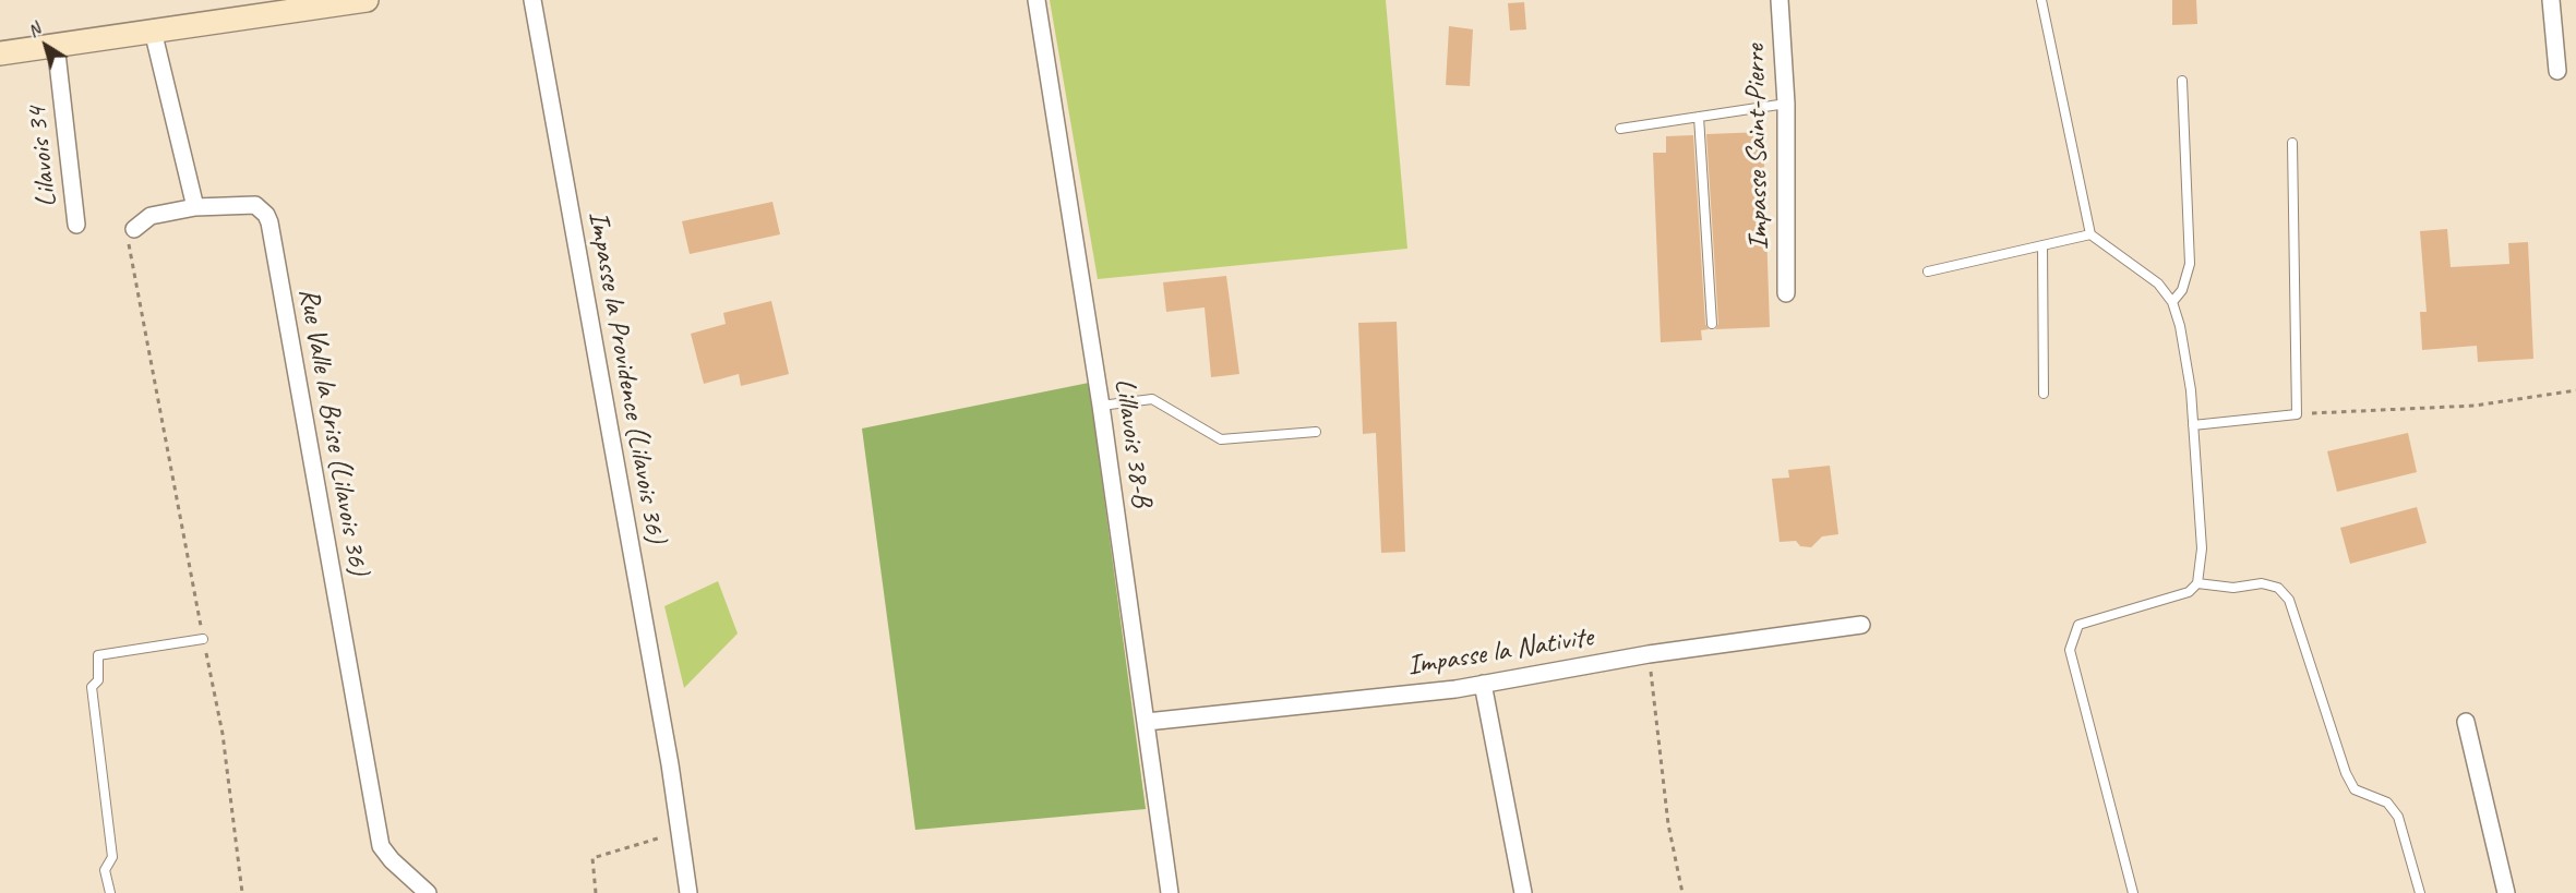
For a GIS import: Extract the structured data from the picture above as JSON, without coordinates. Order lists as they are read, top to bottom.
{
  "streets": {
    "street": [
      "Impasse Saint-Pierre",
      "Lilavois 34",
      "Impasse la Providence (Lilavois 36)",
      "Rue Valle la Brise (Lilavois 36)",
      "Lillavois 38-B",
      "Impasse la Nativite"
    ]
  },
  "crossings": [
    ["Lillavois 38-B", "Impasse la Nativite"]
  ],
  "north": "top left"
}
